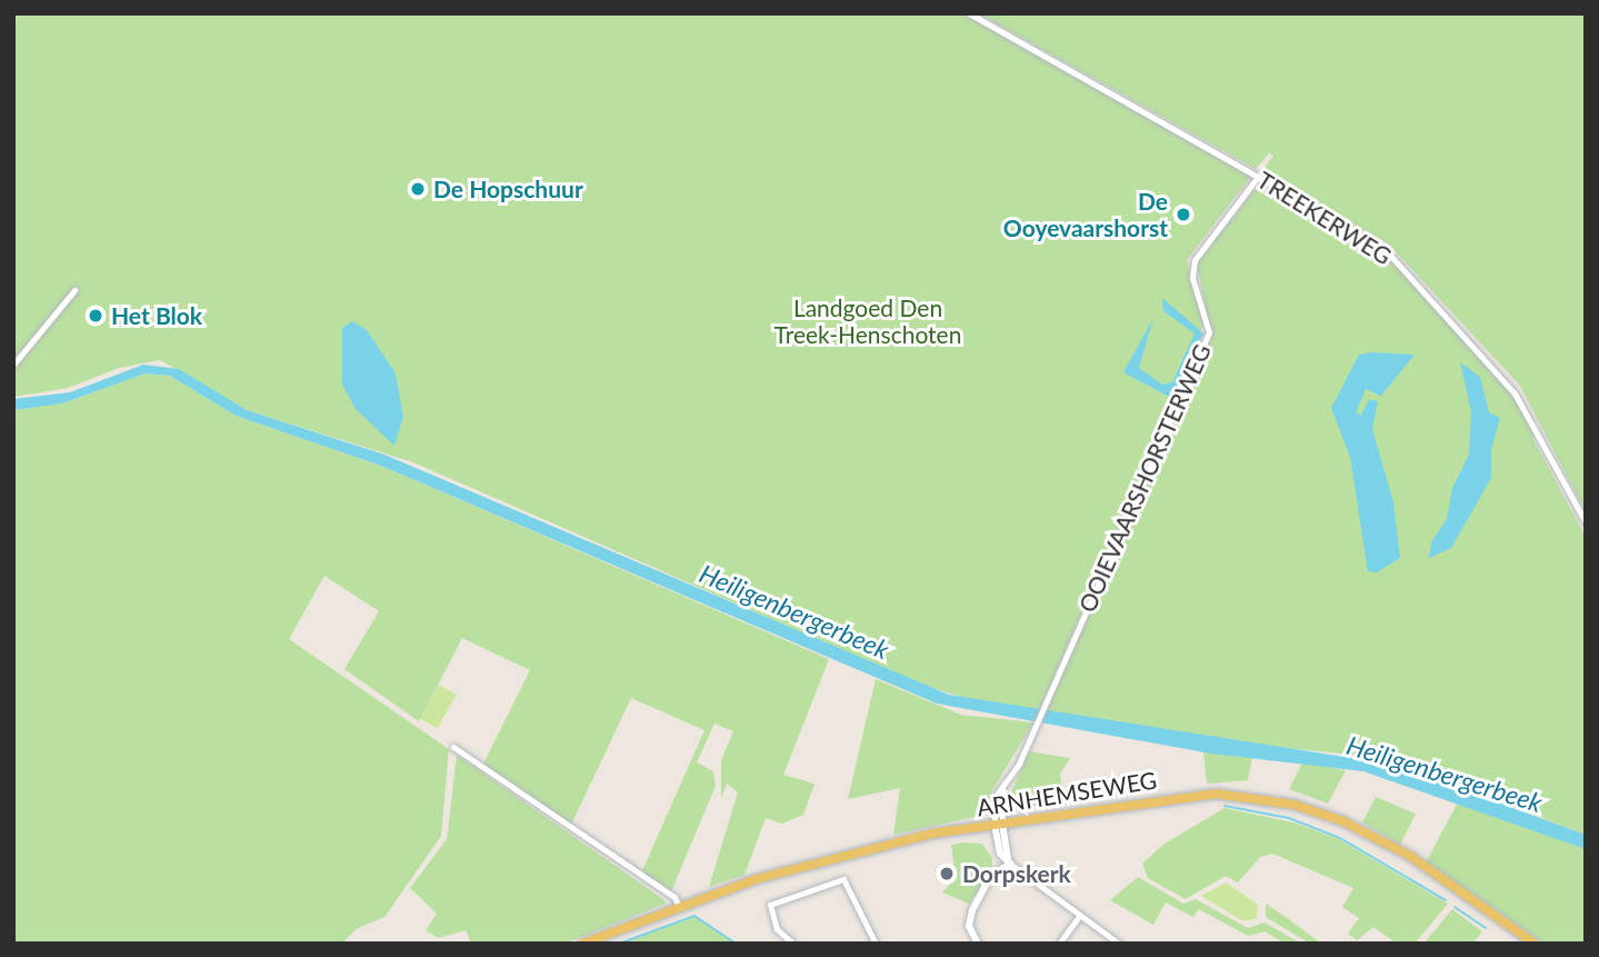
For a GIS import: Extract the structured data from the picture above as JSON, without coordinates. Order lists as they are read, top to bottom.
{
  "streets": {
    "main road": ["ARNHEMSEWEG"],
    "street": ["TREEKERWEG", "OOIEVAARSHORSTERWEG"]
  },
  "crossings": [
    ["TREEKERWEG", "OOIEVAARSHORSTERWEG"],
    ["OOIEVAARSHORSTERWEG", "ARNHEMSEWEG"]
  ],
  "water": ["Heiligenbergerbeek"],
  "parks": ["Landgoed Den Treek-Henschoten"],
  "places": [
    "De Hopschuur",
    "De Ooyevaarshorst",
    "Het Blok",
    "Dorpskerk"
  ]
}
